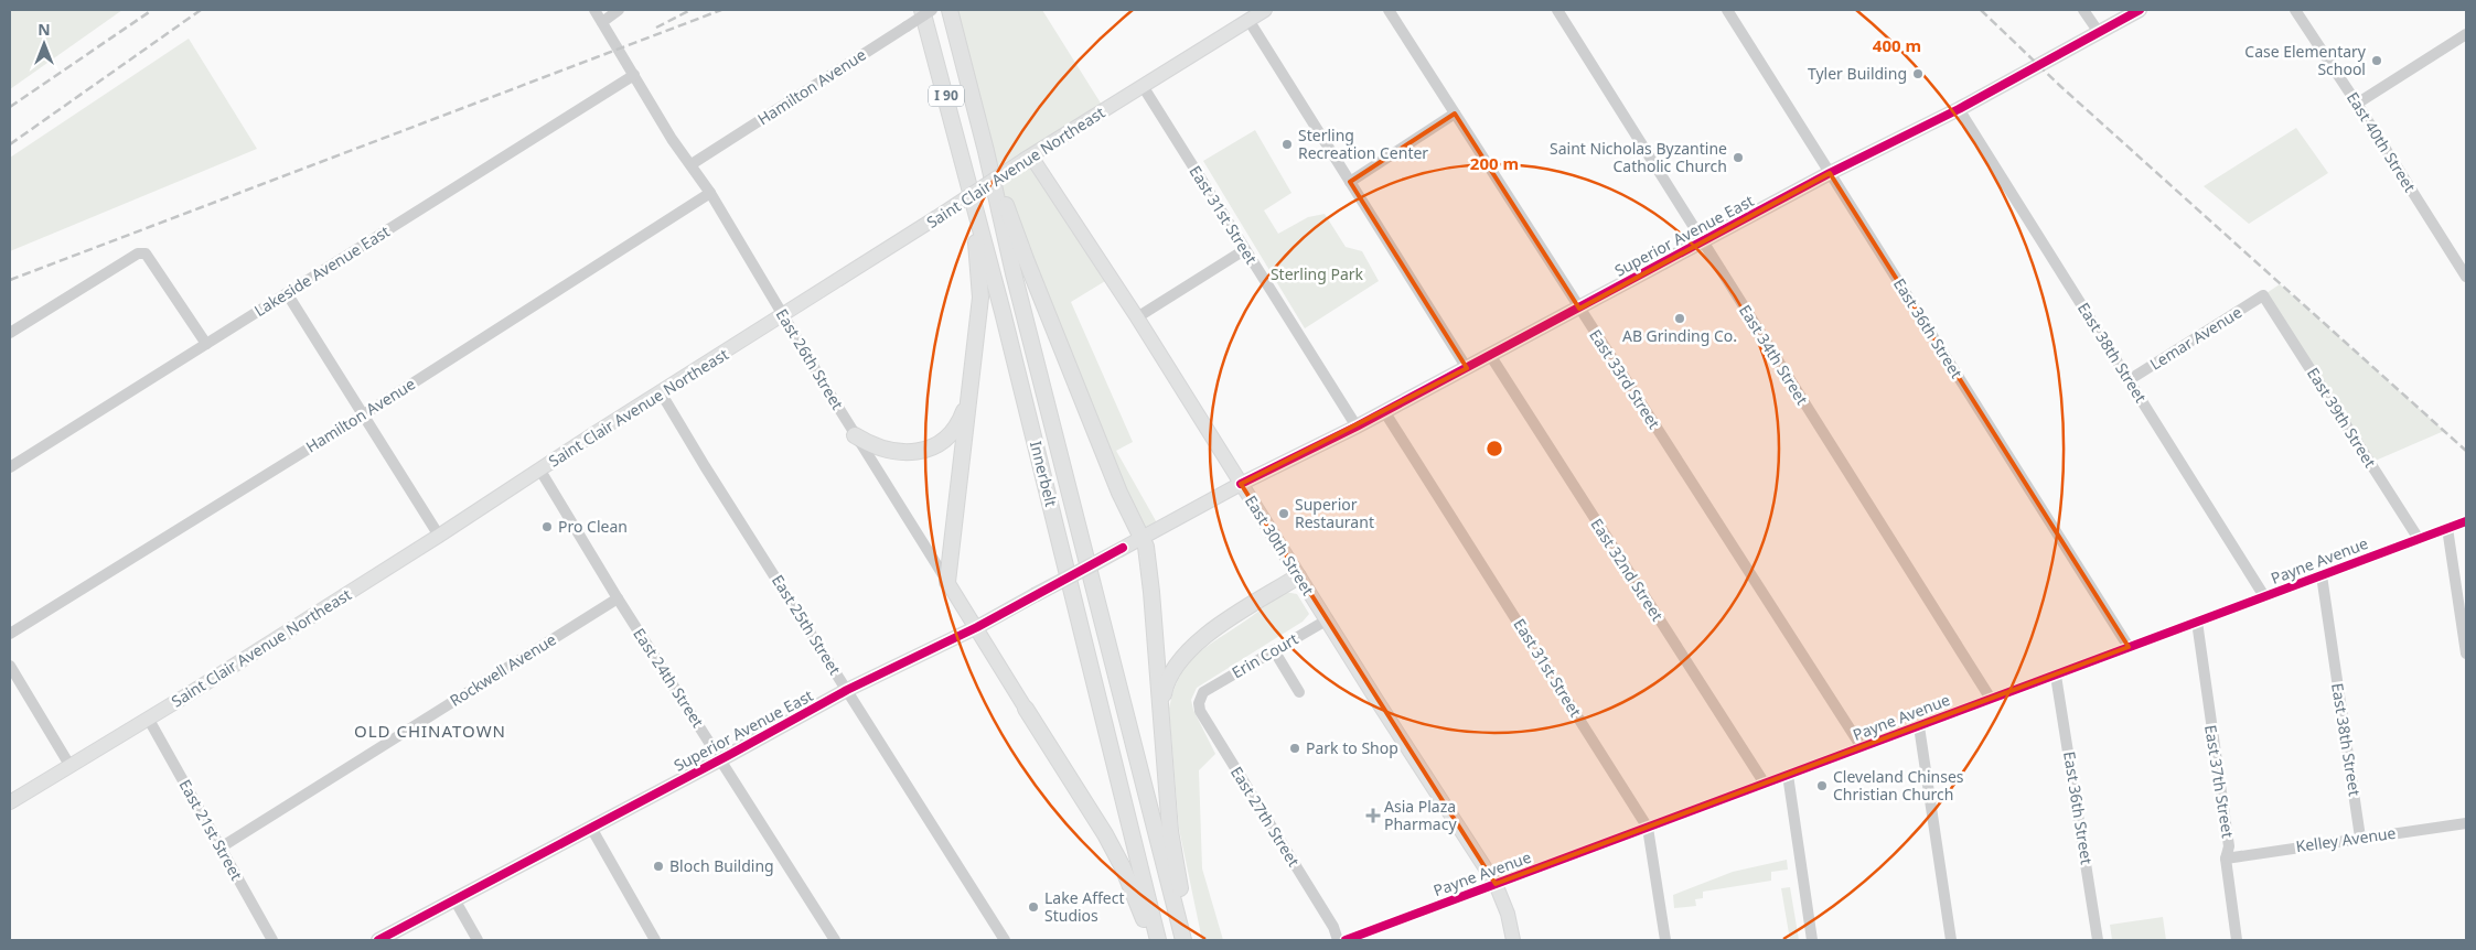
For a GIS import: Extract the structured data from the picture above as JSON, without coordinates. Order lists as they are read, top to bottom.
{
  "streets": {
    "highway": ["I 90", "Innerbelt"],
    "main road": [
      "Saint Clair Avenue Northeast",
      "Superior Avenue East",
      "East 26th Street",
      "East 30th Street"
    ],
    "street": [
      "Hamilton Avenue",
      "East 40th Street",
      "East 31st Street",
      "Lakeside Avenue East",
      "East 36th Street",
      "Lemar Avenue",
      "East 38th Street",
      "East 34th Street",
      "East 33rd Street",
      "East 39th Street",
      "Payne Avenue",
      "East 32nd Street",
      "East 25th Street",
      "Erin Court",
      "Rockwell Avenue",
      "East 24th Street",
      "East 37th Street",
      "East 27th Street",
      "East 21st Street",
      "Kelley Avenue"
    ]
  },
  "crossings": [
    ["Hamilton Avenue", "East 26th Street"],
    ["Saint Clair Avenue Northeast", "East 31st Street"],
    ["Saint Clair Avenue Northeast", "East 26th Street"],
    ["Saint Clair Avenue Northeast", "East 30th Street"],
    ["Saint Clair Avenue Northeast", "East 25th Street"],
    ["Saint Clair Avenue Northeast", "East 24th Street"],
    ["Saint Clair Avenue Northeast", "East 21st Street"],
    ["East 31st Street", "Superior Avenue East"],
    ["East 31st Street", "Payne Avenue"],
    ["Superior Avenue East", "East 36th Street"],
    ["Superior Avenue East", "East 38th Street"],
    ["Superior Avenue East", "East 34th Street"],
    ["Superior Avenue East", "East 26th Street"],
    ["Superior Avenue East", "East 33rd Street"],
    ["Superior Avenue East", "East 30th Street"],
    ["Superior Avenue East", "East 32nd Street"],
    ["Superior Avenue East", "East 25th Street"],
    ["Superior Avenue East", "East 24th Street"],
    ["Lakeside Avenue East", "East 26th Street"],
    ["East 36th Street", "Payne Avenue"],
    ["Lemar Avenue", "East 38th Street"],
    ["Lemar Avenue", "East 39th Street"],
    ["East 38th Street", "Payne Avenue"],
    ["East 38th Street", "Kelley Avenue"],
    ["East 34th Street", "Payne Avenue"],
    ["East 33rd Street", "Payne Avenue"],
    ["East 39th Street", "Payne Avenue"],
    ["East 30th Street", "Payne Avenue"],
    ["East 30th Street", "Erin Court"],
    ["Payne Avenue", "East 32nd Street"],
    ["Payne Avenue", "East 37th Street"],
    ["Erin Court", "East 27th Street"],
    ["Rockwell Avenue", "East 24th Street"],
    ["Rockwell Avenue", "East 21st Street"],
    ["East 37th Street", "Kelley Avenue"]
  ],
  "districts": ["OLD CHINATOWN"],
  "parks": ["Sterling Park"],
  "places": {
    "other": [
      "Case Elementary School",
      "Tyler Building",
      "Sterling Recreation Center",
      "Saint Nicholas Byzantine Catholic Church",
      "AB Grinding Co.",
      "Superior Restaurant",
      "Pro Clean",
      "Park to Shop",
      "Cleveland Chinses Christian Church",
      "Bloch Building",
      "Lake Affect Studios"
    ],
    "health": ["Asia Plaza Pharmacy"]
  },
  "north": "top",
  "rings": ["400 m", "200 m"]
}
